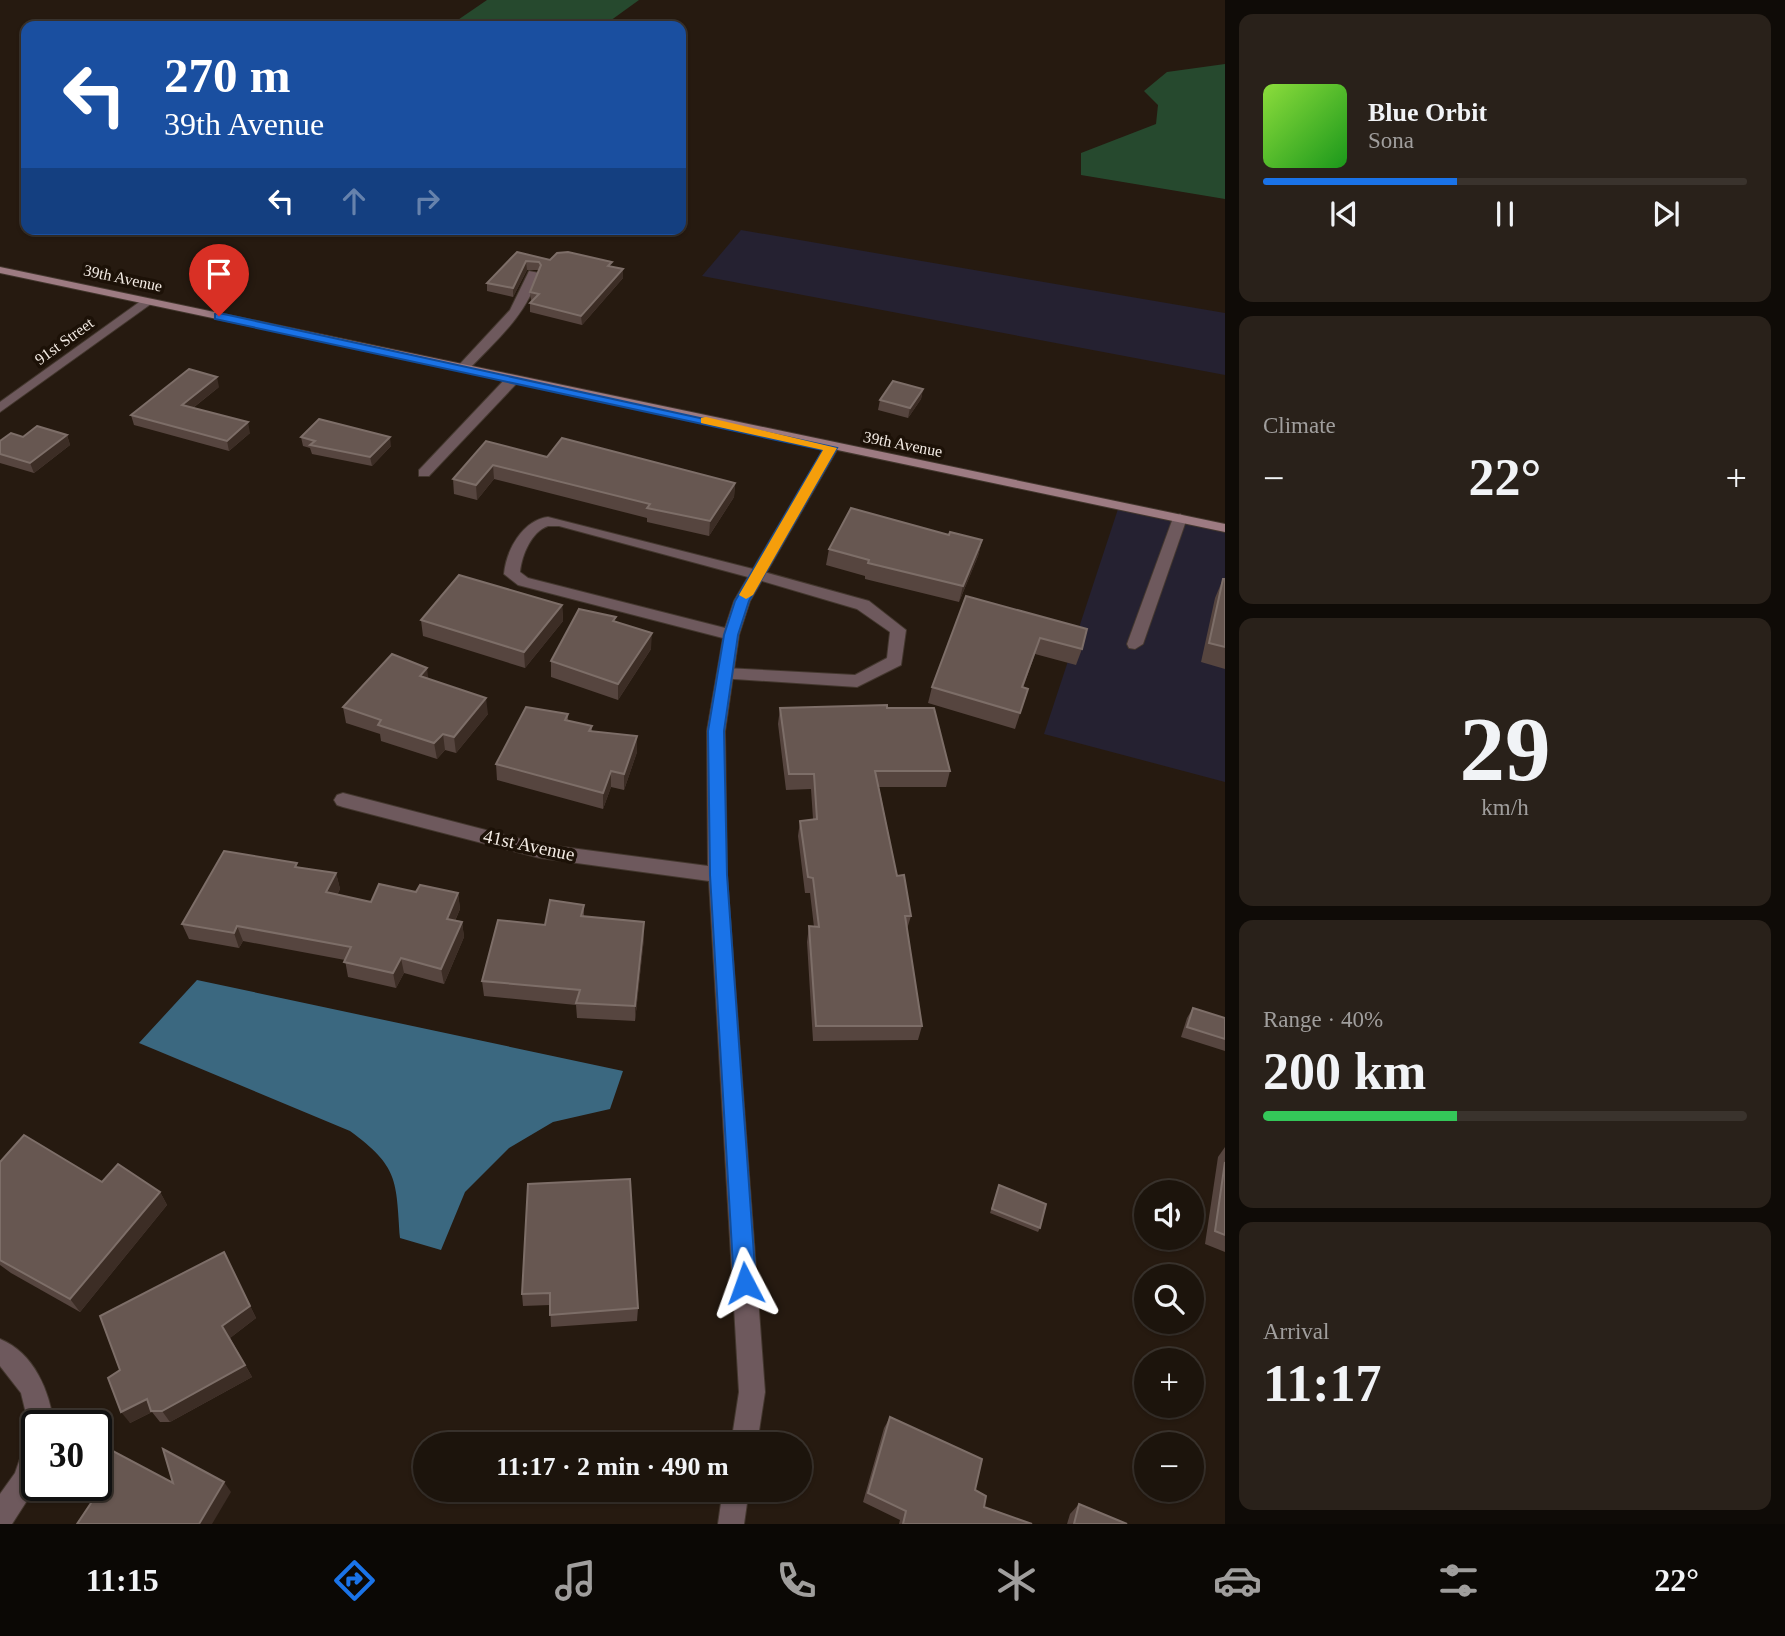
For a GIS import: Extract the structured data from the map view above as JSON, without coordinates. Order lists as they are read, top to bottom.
{
  "streets": {
    "main road": ["39th Avenue"],
    "street": ["91st Street", "41st Avenue"]
  },
  "crossings": [
    ["39th Avenue", "91st Street"]
  ],
  "page": {
    "turn": ["270 m", "39th Avenue"],
    "song": ["Blue Orbit", "Sona"],
    "tile": [
      "Climate",
      ["29", "km/h"],
      ["Range · 40%", "200 km"],
      ["Arrival", "11:17"]
    ],
    "heat": ["−", "22°", "+"],
    "map_buttons": ["+", "−"],
    "limit": "30",
    "trip": "11:17 · 2 min · 490 m",
    "tabs": ["11:15", "22°"]
  }
}
